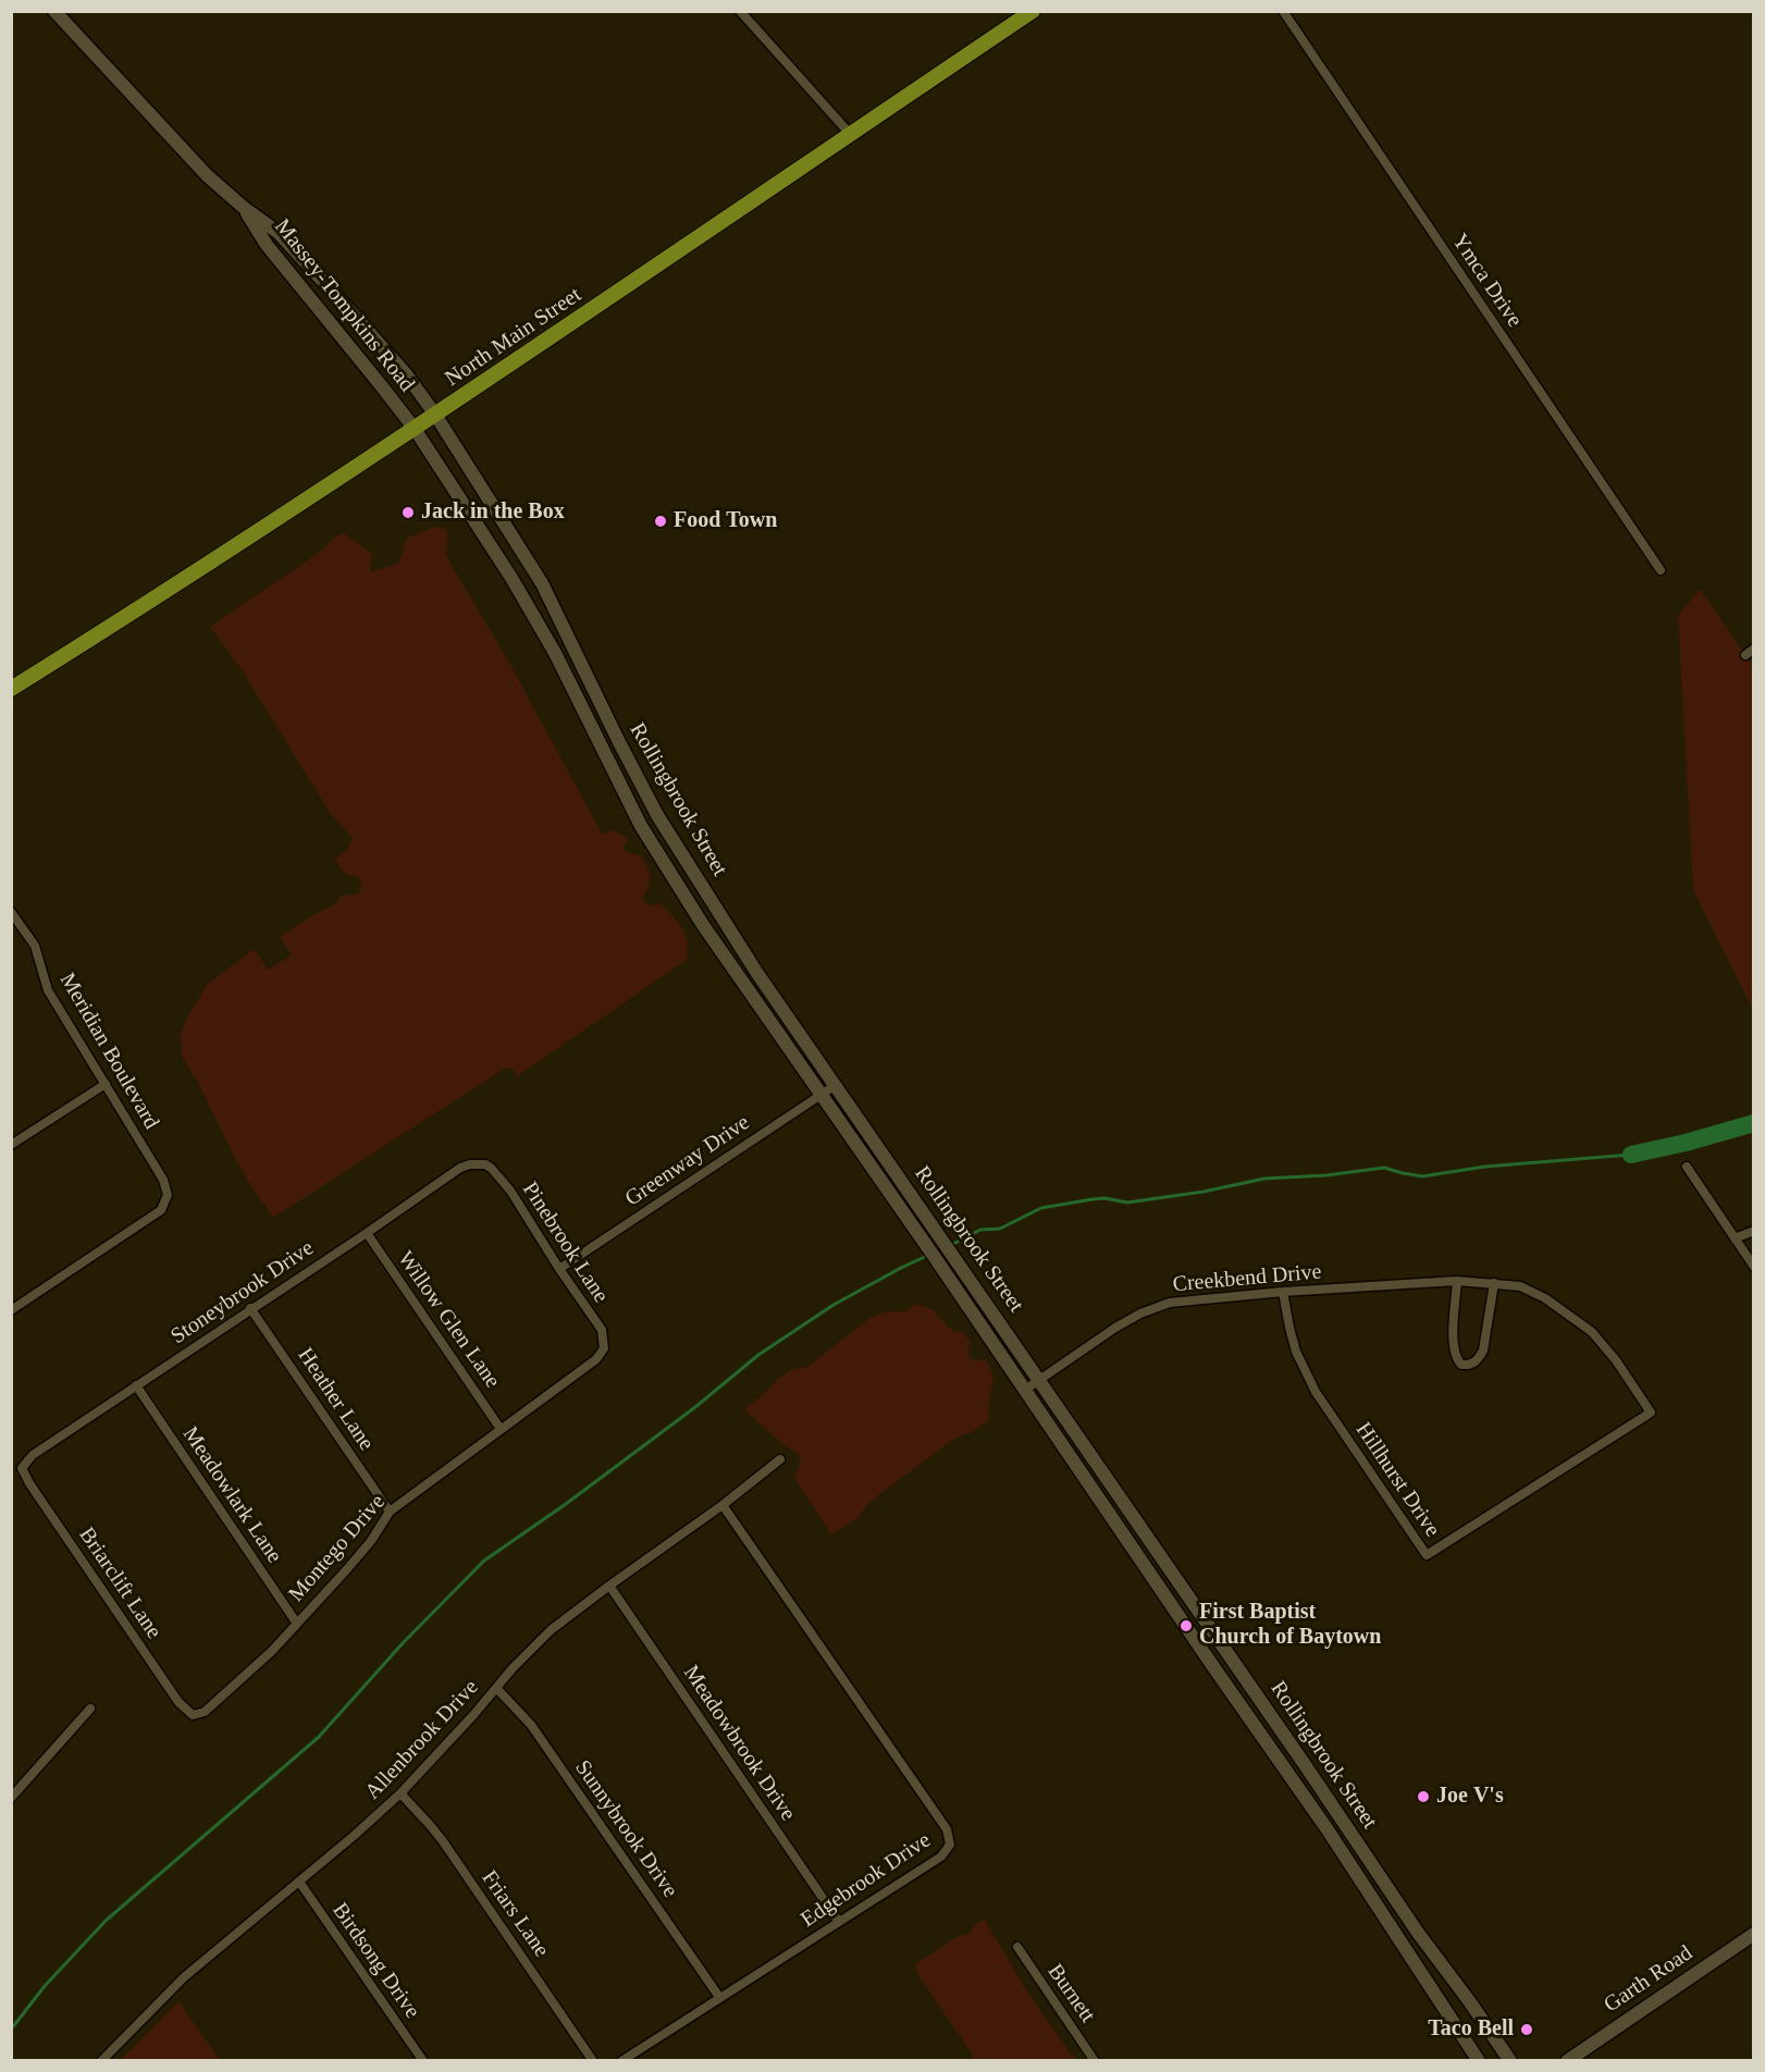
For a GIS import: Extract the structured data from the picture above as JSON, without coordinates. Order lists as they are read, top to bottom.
{
  "streets": {
    "main road": [
      "Massey-Tompkins Road",
      "North Main Street",
      "Rollingbrook Street",
      "Garth Road"
    ],
    "street": [
      "Ymca Drive",
      "Meridian Boulevard",
      "Greenway Drive",
      "Pinebrook Lane",
      "Creekbend Drive",
      "Stoneybrook Drive",
      "Willow Glen Lane",
      "Heather Lane",
      "Hillhurst Drive",
      "Meadowlark Lane",
      "Montego Drive",
      "Briarclift Lane",
      "Allenbrook Drive",
      "Meadowbrook Drive",
      "Sunnybrook Drive",
      "Edgebrook Drive",
      "Friars Lane",
      "Birdsong Drive",
      "Burnett"
    ]
  },
  "crossings": [
    ["Massey-Tompkins Road", "North Main Street"],
    ["Massey-Tompkins Road", "Rollingbrook Street"],
    ["North Main Street", "Rollingbrook Street"],
    ["Rollingbrook Street", "Greenway Drive"],
    ["Rollingbrook Street", "Creekbend Drive"],
    ["Greenway Drive", "Pinebrook Lane"],
    ["Pinebrook Lane", "Stoneybrook Drive"],
    ["Pinebrook Lane", "Montego Drive"],
    ["Creekbend Drive", "Hillhurst Drive"],
    ["Stoneybrook Drive", "Willow Glen Lane"],
    ["Stoneybrook Drive", "Heather Lane"],
    ["Stoneybrook Drive", "Meadowlark Lane"],
    ["Stoneybrook Drive", "Briarclift Lane"],
    ["Willow Glen Lane", "Montego Drive"],
    ["Heather Lane", "Montego Drive"],
    ["Meadowlark Lane", "Montego Drive"],
    ["Montego Drive", "Briarclift Lane"],
    ["Allenbrook Drive", "Meadowbrook Drive"],
    ["Allenbrook Drive", "Sunnybrook Drive"],
    ["Allenbrook Drive", "Edgebrook Drive"],
    ["Allenbrook Drive", "Friars Lane"],
    ["Allenbrook Drive", "Birdsong Drive"],
    ["Meadowbrook Drive", "Edgebrook Drive"],
    ["Sunnybrook Drive", "Edgebrook Drive"]
  ],
  "places": [
    "Jack in the Box",
    "Food Town",
    "First Baptist Church of Baytown",
    "Joe V's",
    "Taco Bell"
  ]
}
